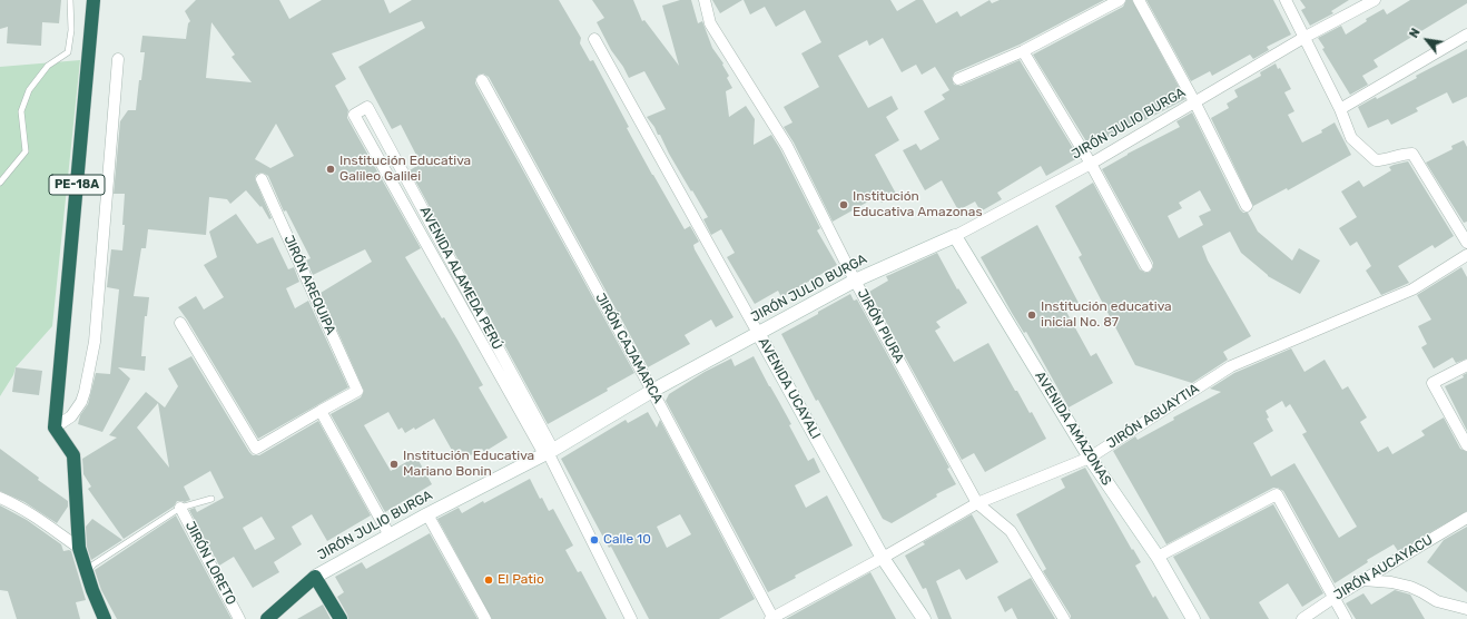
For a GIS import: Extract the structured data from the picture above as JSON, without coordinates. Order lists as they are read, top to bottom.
{
  "streets": {
    "highway": ["JIRÓN JULIO BURGA", "PE-18A"],
    "street": [
      "AVENIDA ALAMEDA PERÚ",
      "JIRÓN AREQUIPA",
      "JIRÓN PIURA",
      "JIRÓN CAJAMARCA",
      "AVENIDA UCAYALI",
      "JIRÓN AGUAYTIA",
      "AVENIDA AMAZONAS",
      "JIRÓN LORETO",
      "JIRÓN AUCAYACU"
    ]
  },
  "crossings": [
    ["JIRÓN JULIO BURGA", "AVENIDA ALAMEDA PERÚ"],
    ["JIRÓN JULIO BURGA", "JIRÓN PIURA"],
    ["JIRÓN JULIO BURGA", "JIRÓN CAJAMARCA"],
    ["JIRÓN JULIO BURGA", "AVENIDA UCAYALI"],
    ["JIRÓN JULIO BURGA", "AVENIDA AMAZONAS"],
    ["JIRÓN PIURA", "JIRÓN AGUAYTIA"],
    ["JIRÓN CAJAMARCA", "JIRÓN AGUAYTIA"],
    ["AVENIDA UCAYALI", "JIRÓN AGUAYTIA"],
    ["JIRÓN AGUAYTIA", "AVENIDA AMAZONAS"]
  ],
  "places": [
    "Institución Educativa Galileo Galilei",
    "Institución Educativa Amazonas",
    "Institución educativa inicial No. 87",
    "Institución Educativa Mariano Bonin",
    "Calle 10",
    "El Patio"
  ],
  "north": "top left"
}
